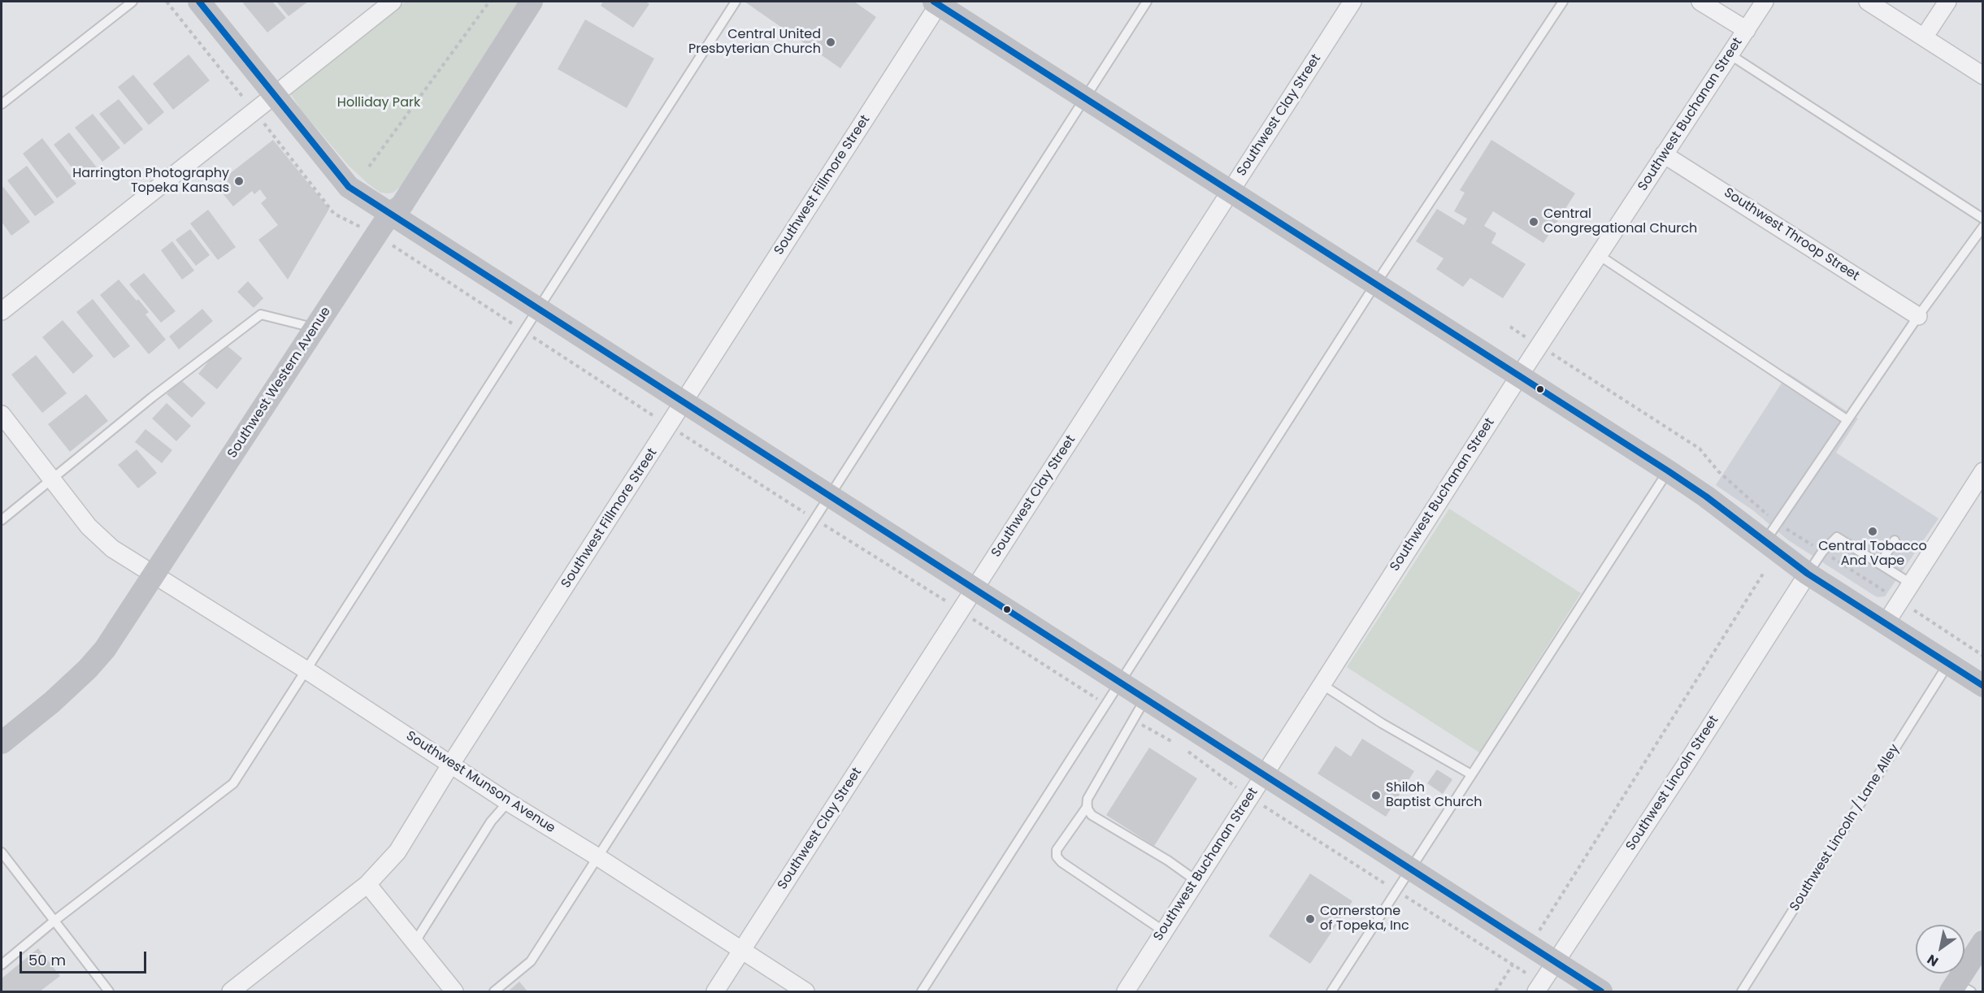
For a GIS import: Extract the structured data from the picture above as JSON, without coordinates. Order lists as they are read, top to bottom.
{
  "streets": {
    "main road": ["Southwest Western Avenue"],
    "street": [
      "Southwest Buchanan Street",
      "Southwest Clay Street",
      "Southwest Fillmore Street",
      "Southwest Throop Street",
      "Southwest Munson Avenue",
      "Southwest Lincoln Street"
    ],
    "lane": ["Southwest Lincoln / Lane Alley"]
  },
  "crossings": [
    ["Southwest Buchanan Street", "Southwest Throop Street"],
    ["Southwest Clay Street", "Southwest Munson Avenue"],
    ["Southwest Fillmore Street", "Southwest Munson Avenue"],
    ["Southwest Western Avenue", "Southwest Munson Avenue"]
  ],
  "parks": ["Holliday Park"],
  "places": [
    "Central United Presbyterian Church",
    "Harrington Photography Topeka Kansas",
    "Central Congregational Church",
    "Central Tobacco And Vape",
    "Shiloh Baptist Church",
    "Cornerstone of Topeka, Inc"
  ],
  "scale_bar": "50 m",
  "north": "bottom left"
}
